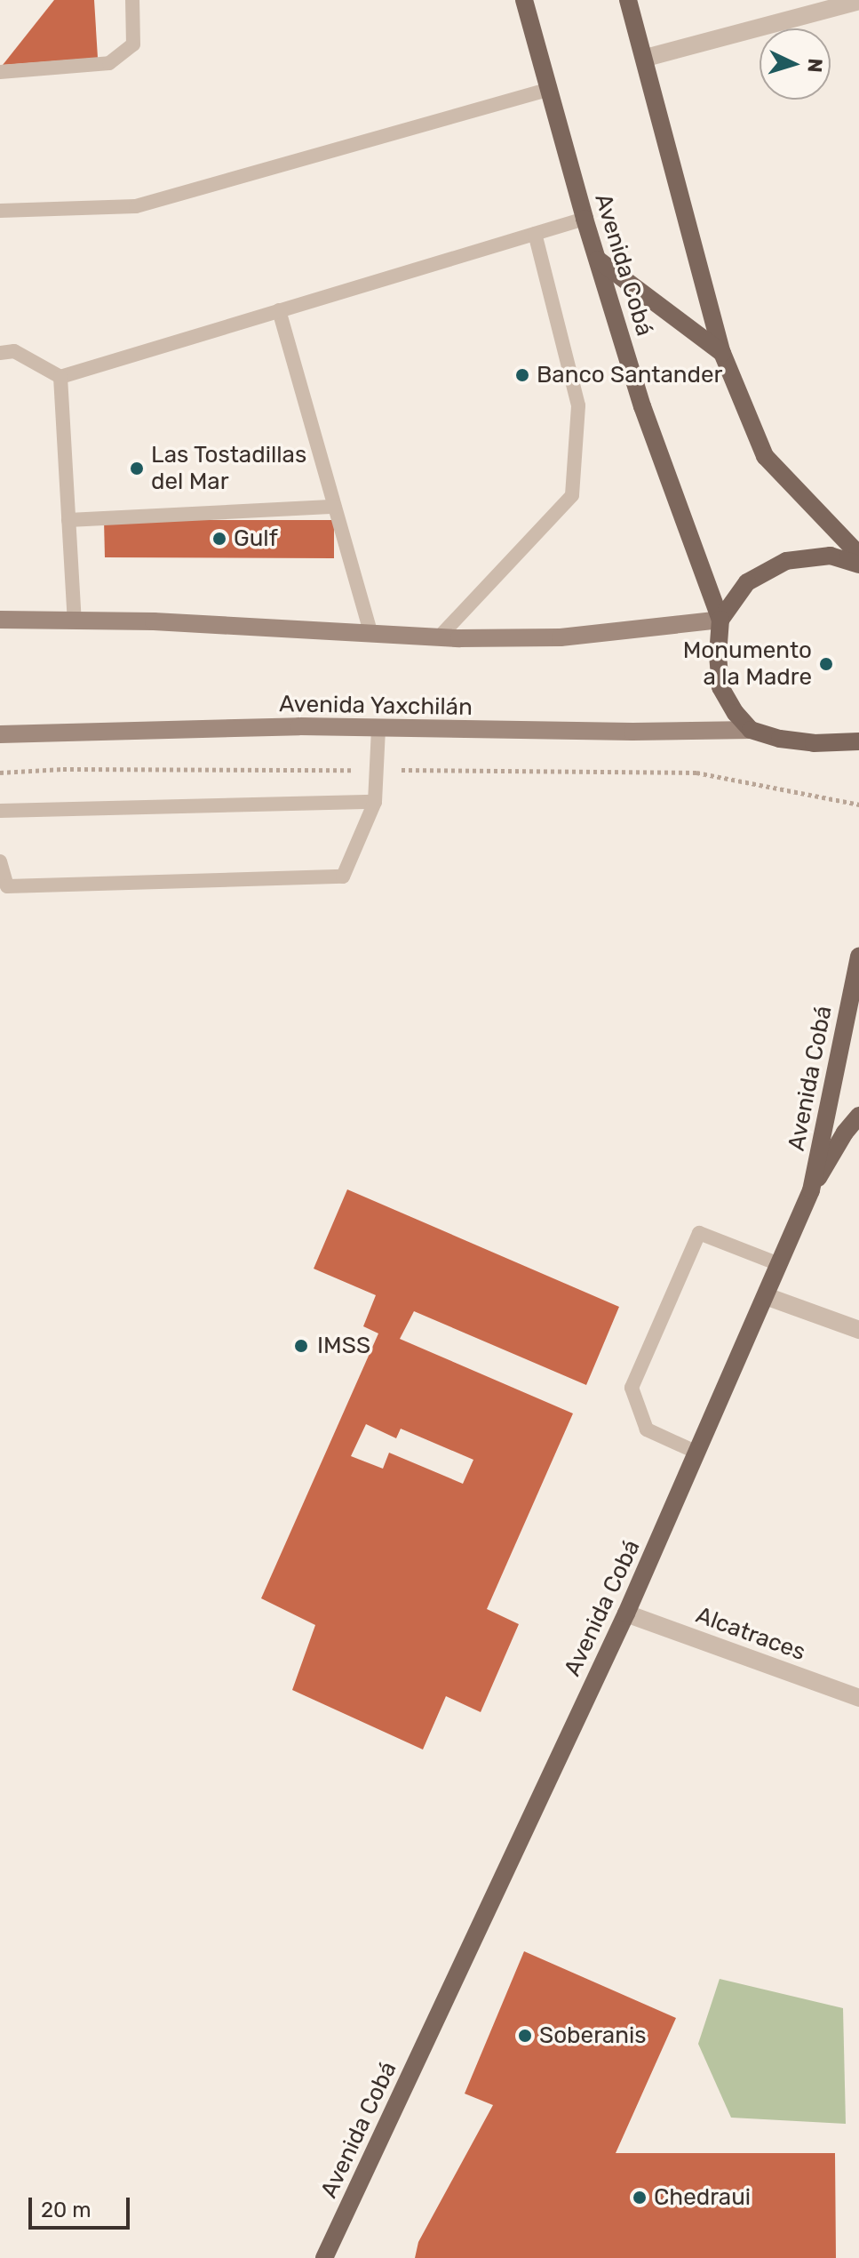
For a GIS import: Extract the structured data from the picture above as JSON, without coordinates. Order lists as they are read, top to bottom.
{
  "streets": {
    "main road": ["Avenida Cobá", "Avenida Yaxchilán"],
    "street": ["Alcatraces"]
  },
  "crossings": [
    ["Avenida Cobá", "Alcatraces"]
  ],
  "places": [
    "Banco Santander",
    "Las Tostadillas del Mar",
    "Gulf",
    "Monumento a la Madre",
    "IMSS",
    "Soberanis",
    "Chedraui"
  ],
  "scale_bar": "20 m",
  "north": "right"
}
